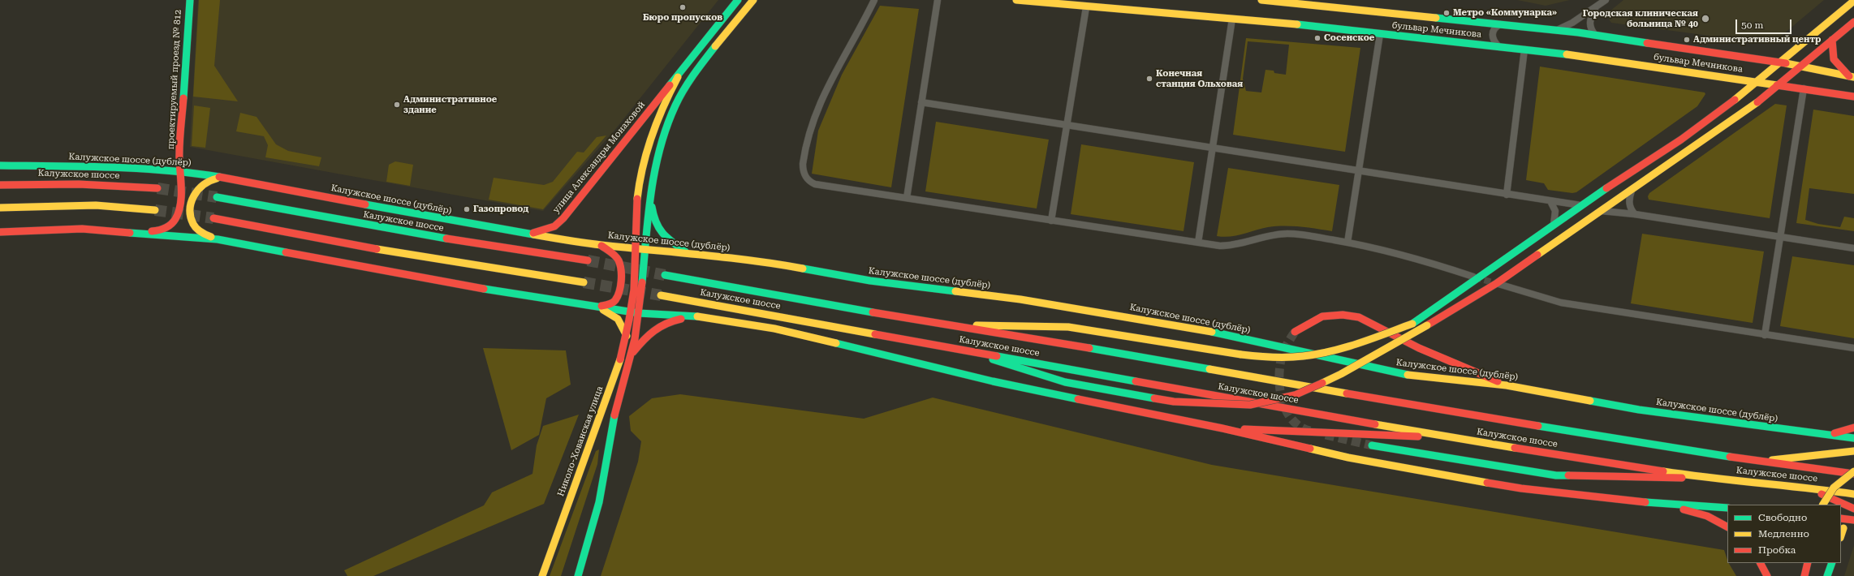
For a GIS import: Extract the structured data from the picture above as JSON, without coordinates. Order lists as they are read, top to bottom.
{
  "streets": {
    "main road": [
      "бульвар Мечникова",
      "проектируемый проезд № 812",
      "улица Александры Монаховой",
      "Калужское шоссе (дублёр)",
      "Калужское шоссе",
      "Николо-Хованская улица"
    ]
  },
  "crossings": [
    ["проектируемый проезд № 812", "Калужское шоссе (дублёр)"],
    ["улица Александры Монаховой", "Калужское шоссе (дублёр)"],
    ["улица Александры Монаховой", "Николо-Хованская улица"],
    ["Калужское шоссе (дублёр)", "Николо-Хованская улица"]
  ],
  "places": [
    "Бюро пропусков",
    "Метро «Коммунарка»",
    "Городская клиническая больница № 40",
    "Сосенское",
    "Административный центр",
    "Конечная станция Ольховая",
    "Административное здание",
    "Газопровод"
  ],
  "legend": ["Свободно", "Медленно", "Пробка"],
  "scale_bar": "50 m"
}
